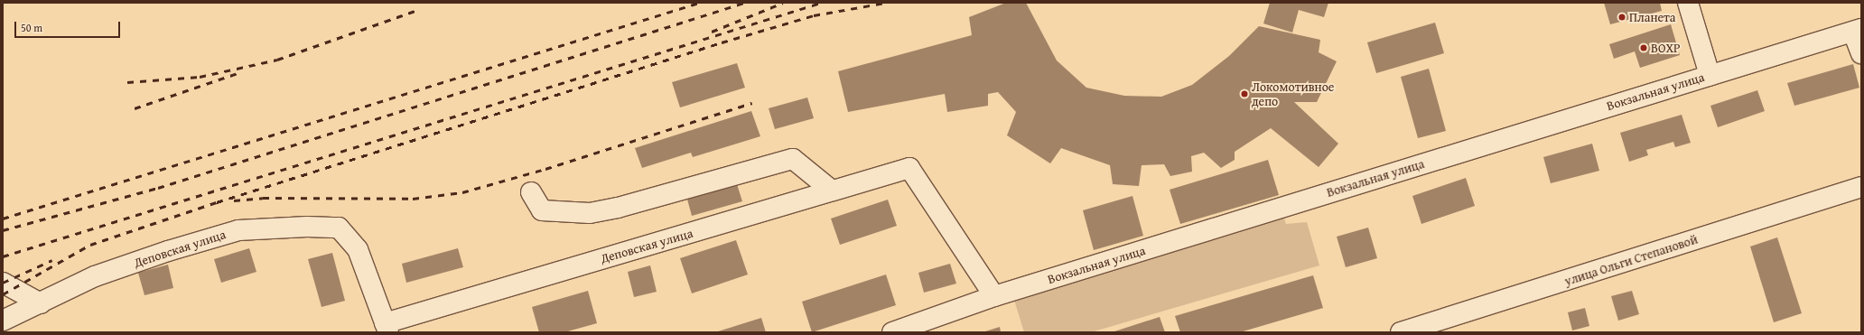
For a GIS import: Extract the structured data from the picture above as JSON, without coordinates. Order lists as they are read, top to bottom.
{
  "streets": {
    "street": ["Вокзальная улица", "Деповская улица", "улица Ольги Степановой"]
  },
  "crossings": [
    ["Вокзальная улица", "Деповская улица"]
  ],
  "places": ["Планета", "ВОХР", "Локомотивное депо"],
  "scale_bar": "50 m"
}
